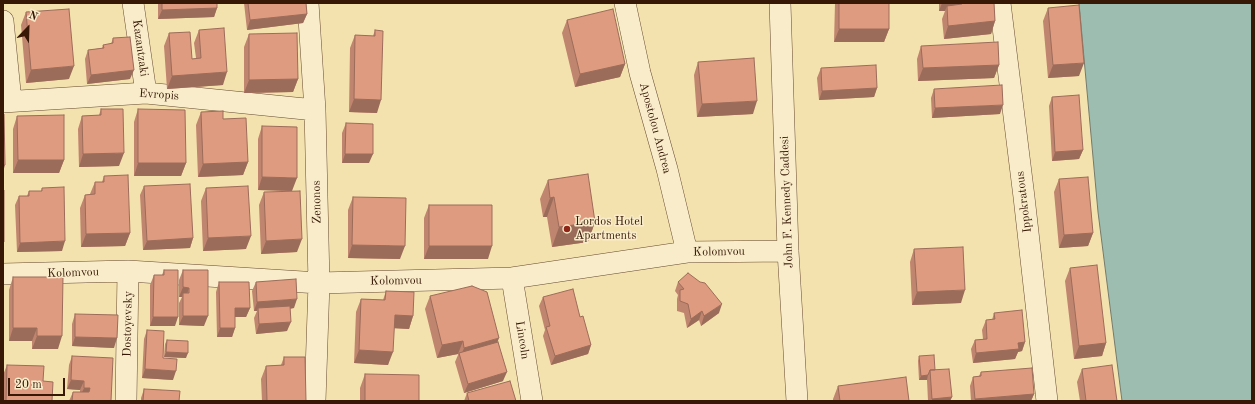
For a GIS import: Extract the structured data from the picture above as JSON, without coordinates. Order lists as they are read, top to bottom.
{
  "streets": {
    "street": [
      "Kazantzaki",
      "Evropis",
      "Apostolou Andrea",
      "Zenonos",
      "John F. Kennedy Caddesi",
      "Ippokratous",
      "Kolomvou",
      "Dostoyevsky",
      "Lincoln"
    ]
  },
  "crossings": [
    ["Kazantzaki", "Evropis"],
    ["Evropis", "Zenonos"],
    ["Apostolou Andrea", "Kolomvou"],
    ["Zenonos", "Kolomvou"],
    ["John F. Kennedy Caddesi", "Kolomvou"],
    ["Kolomvou", "Dostoyevsky"],
    ["Kolomvou", "Lincoln"]
  ],
  "places": ["Lordos Hotel Apartments"],
  "scale_bar": "20 m",
  "north": "top right"
}
